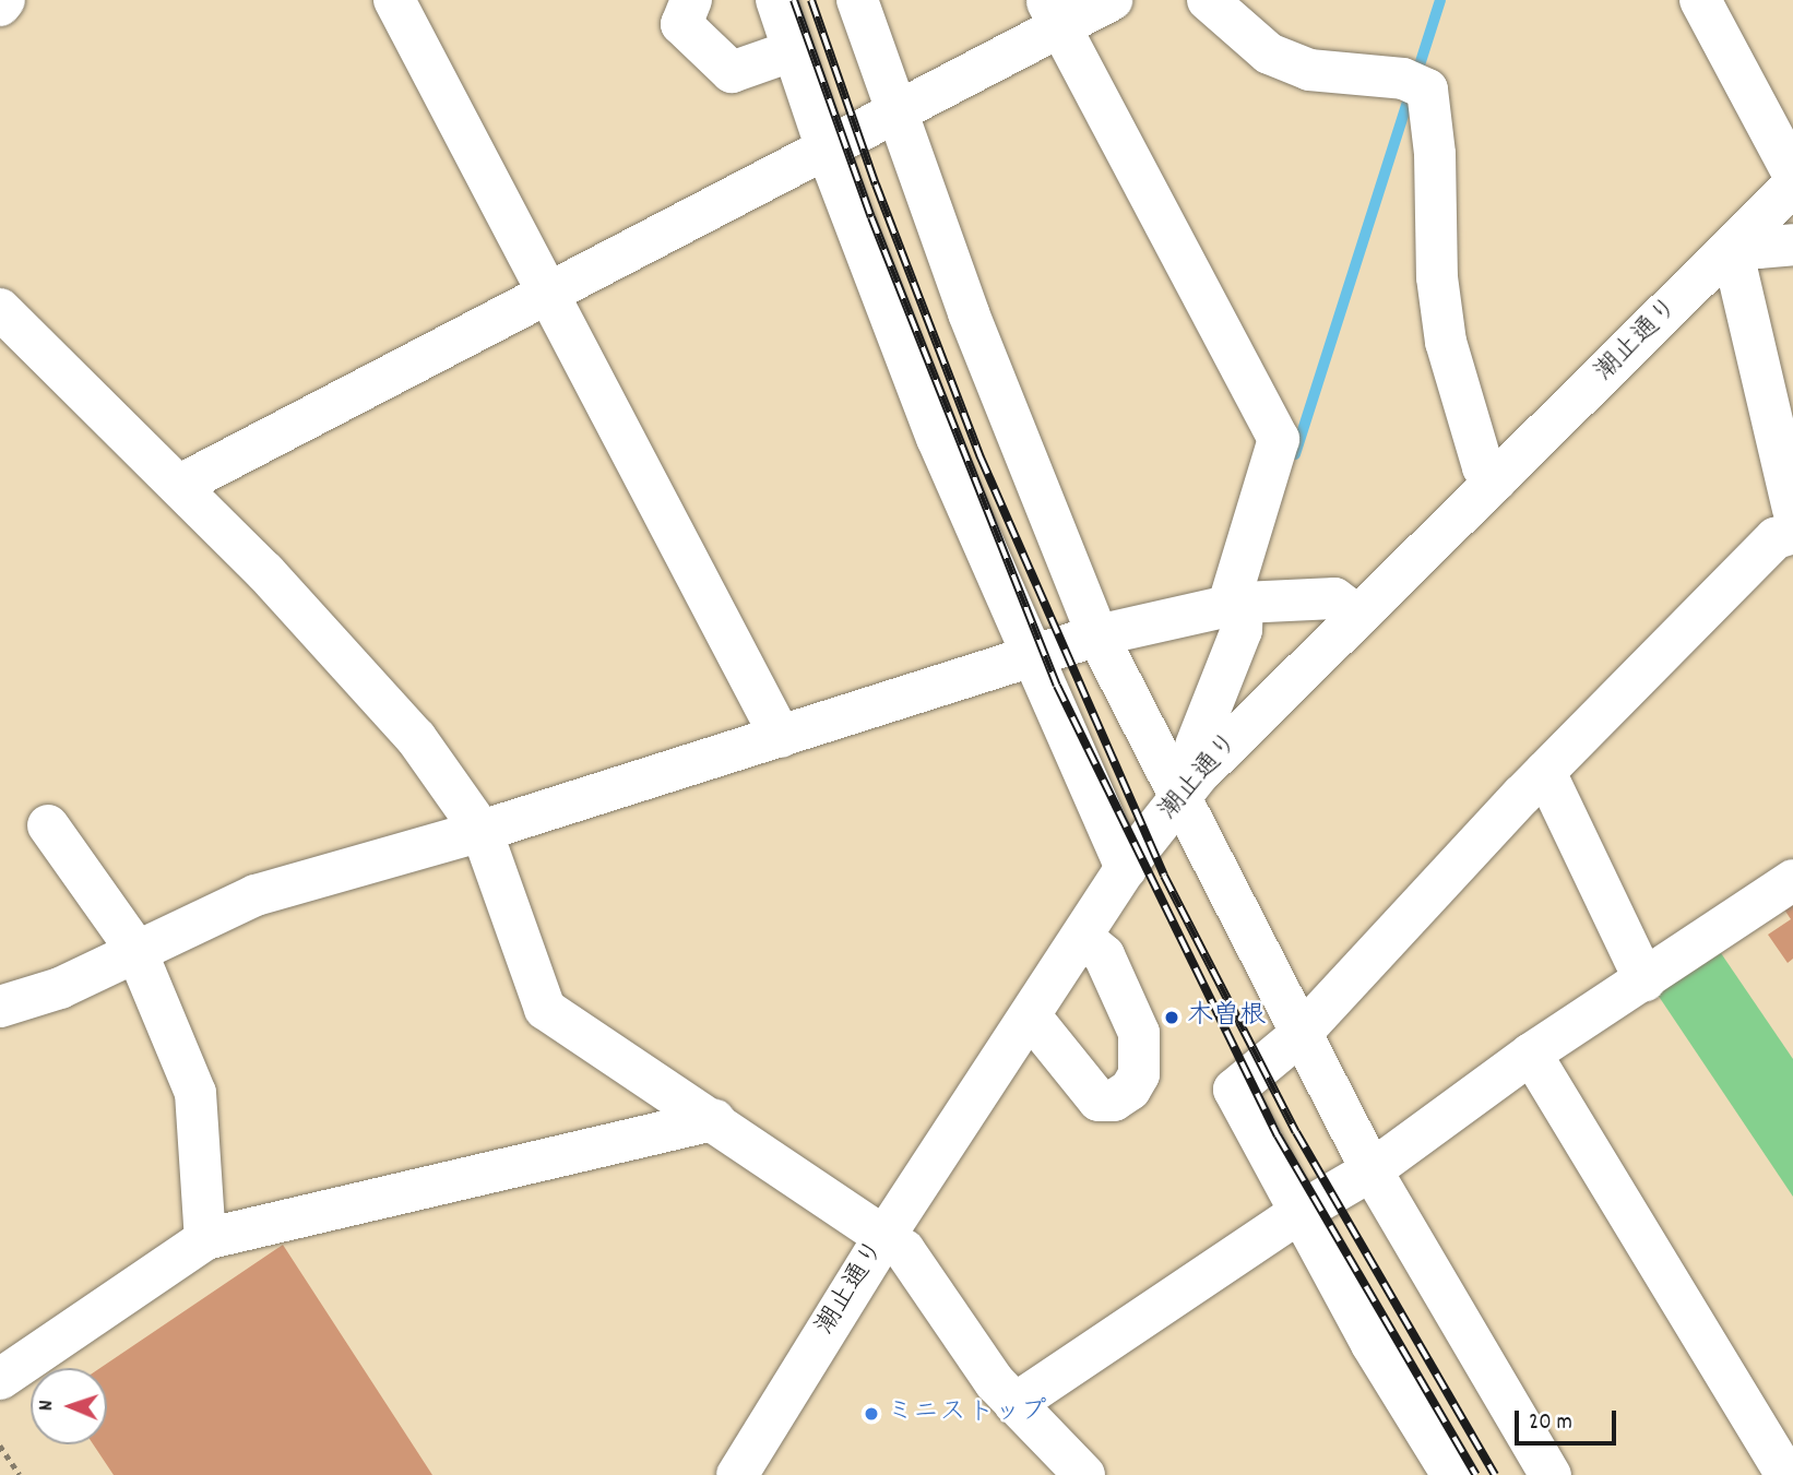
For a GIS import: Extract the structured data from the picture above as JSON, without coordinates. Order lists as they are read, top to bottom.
{
  "streets": {
    "street": ["潮止通り"]
  },
  "places": ["木曽根", "ミニストップ"],
  "scale_bar": "20 m",
  "north": "left"
}
